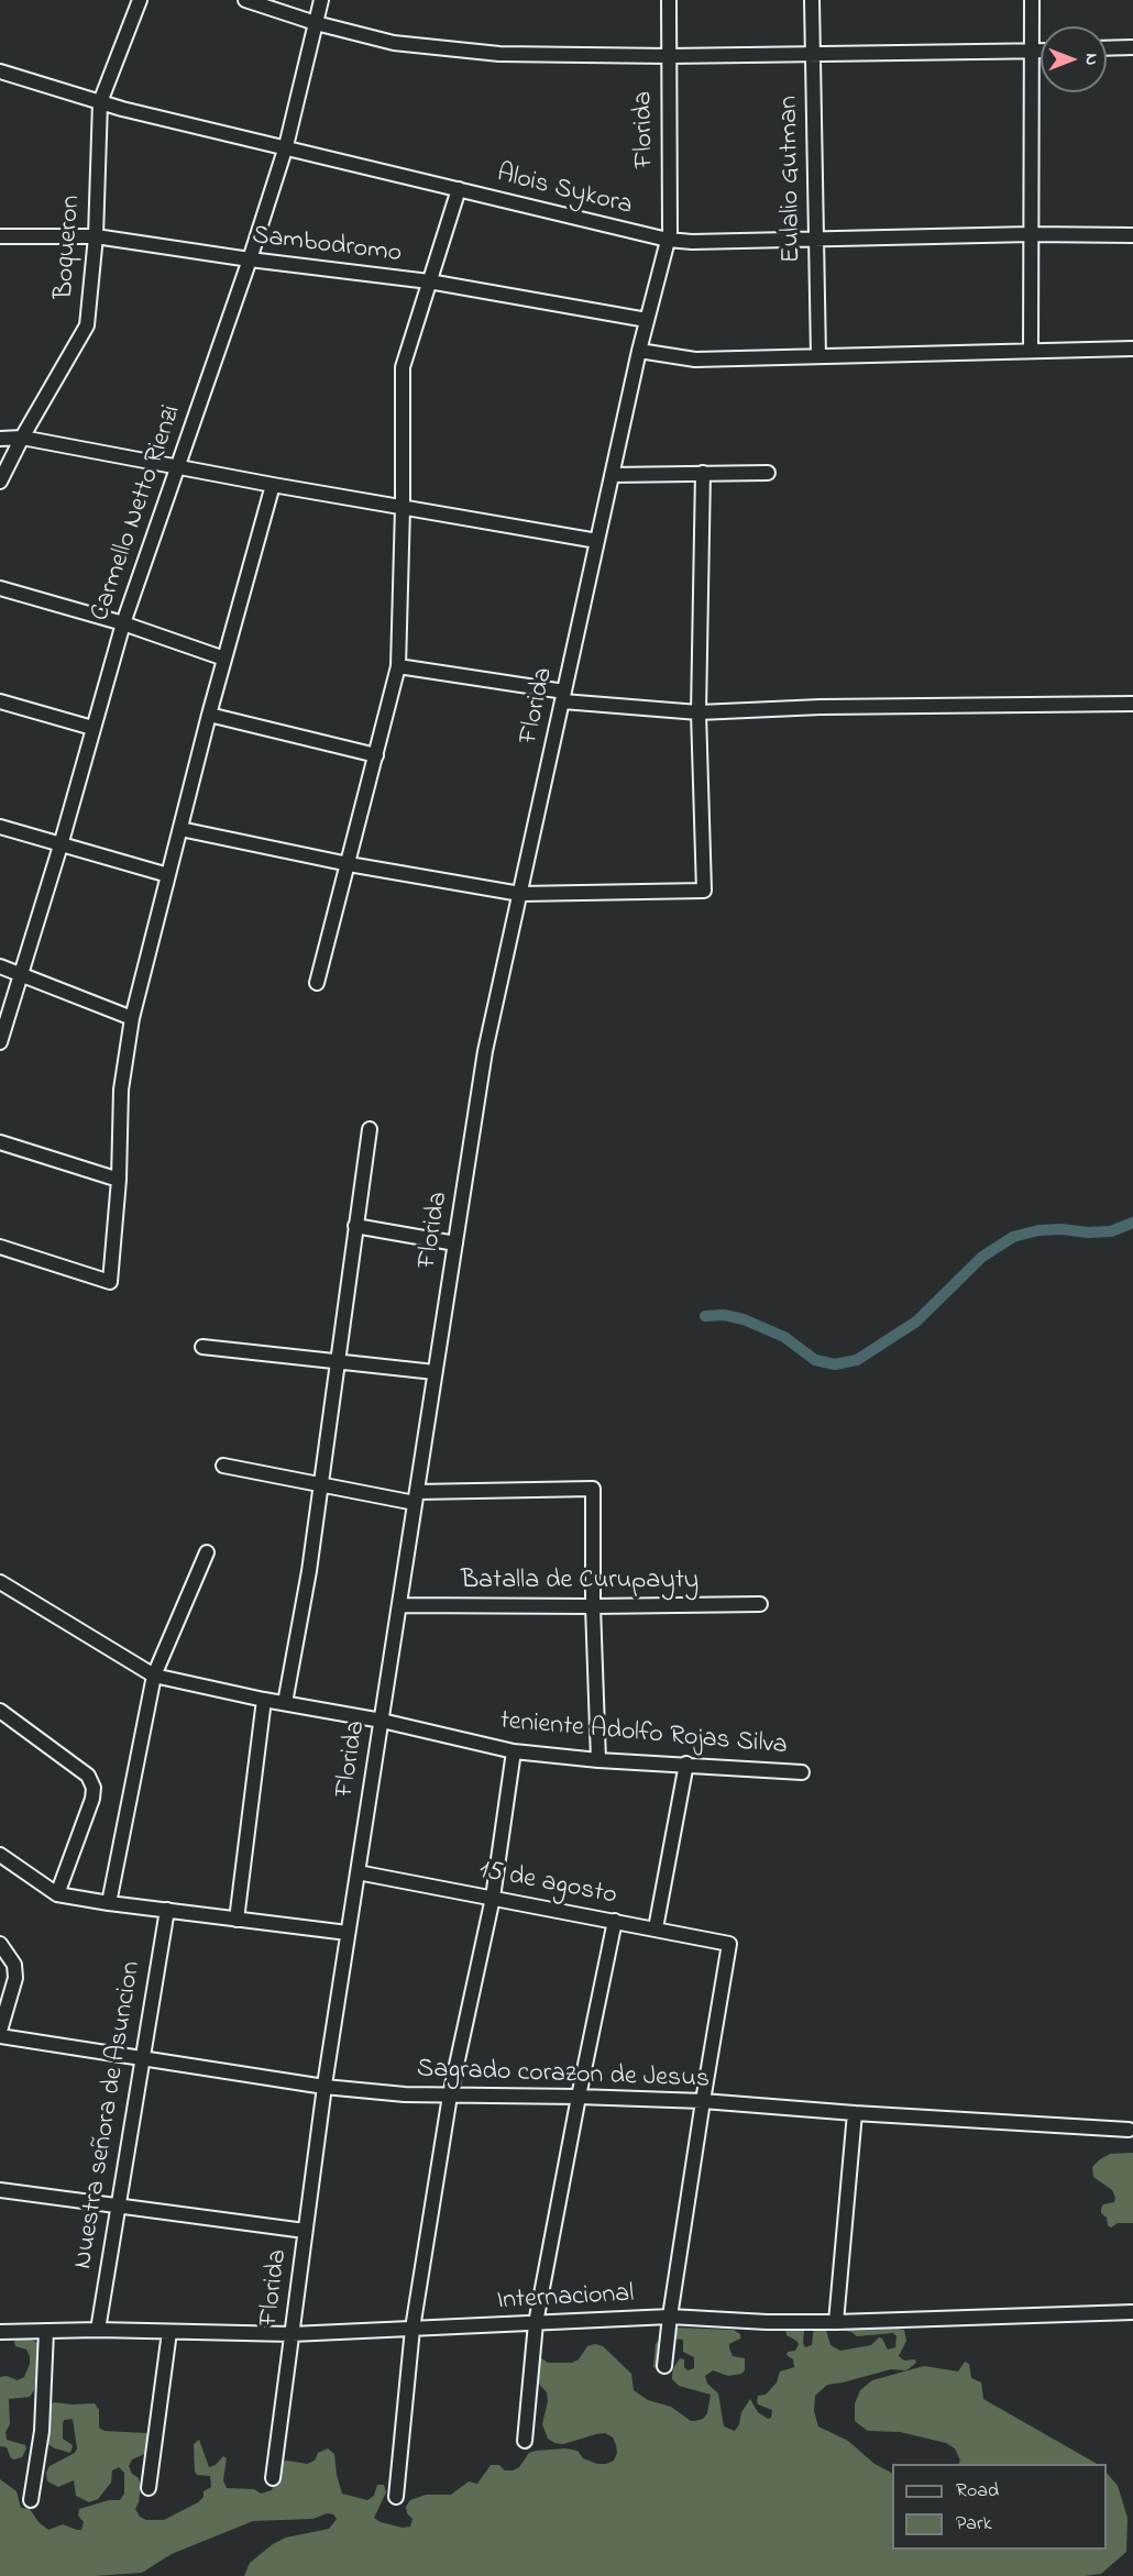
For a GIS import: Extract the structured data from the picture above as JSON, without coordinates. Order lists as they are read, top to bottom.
{
  "streets": {
    "street": [
      "Florida",
      "Eulalio Gutman",
      "Alois Sykora",
      "Sambodromo",
      "Boqueron",
      "Carmello Netto Rienzi",
      "Batalla de Curupayty",
      "teniente Adolfo Rojas Silva",
      "15 de agosto",
      "Sagrado corazon de Jesus",
      "Nuestra señora de Asuncion",
      "Internacional"
    ]
  },
  "crossings": [
    ["Florida", "Alois Sykora"],
    ["Florida", "Sambodromo"],
    ["Florida", "Batalla de Curupayty"],
    ["Florida", "teniente Adolfo Rojas Silva"],
    ["Florida", "15 de agosto"],
    ["Florida", "Sagrado corazon de Jesus"],
    ["Florida", "Internacional"],
    ["Eulalio Gutman", "Alois Sykora"],
    ["Alois Sykora", "Boqueron"],
    ["Alois Sykora", "Carmello Netto Rienzi"],
    ["Sambodromo", "Boqueron"],
    ["Sambodromo", "Carmello Netto Rienzi"],
    ["15 de agosto", "Sagrado corazon de Jesus"],
    ["Sagrado corazon de Jesus", "Nuestra señora de Asuncion"],
    ["Nuestra señora de Asuncion", "Internacional"]
  ],
  "legend": ["Road", "Park"],
  "north": "right"
}
